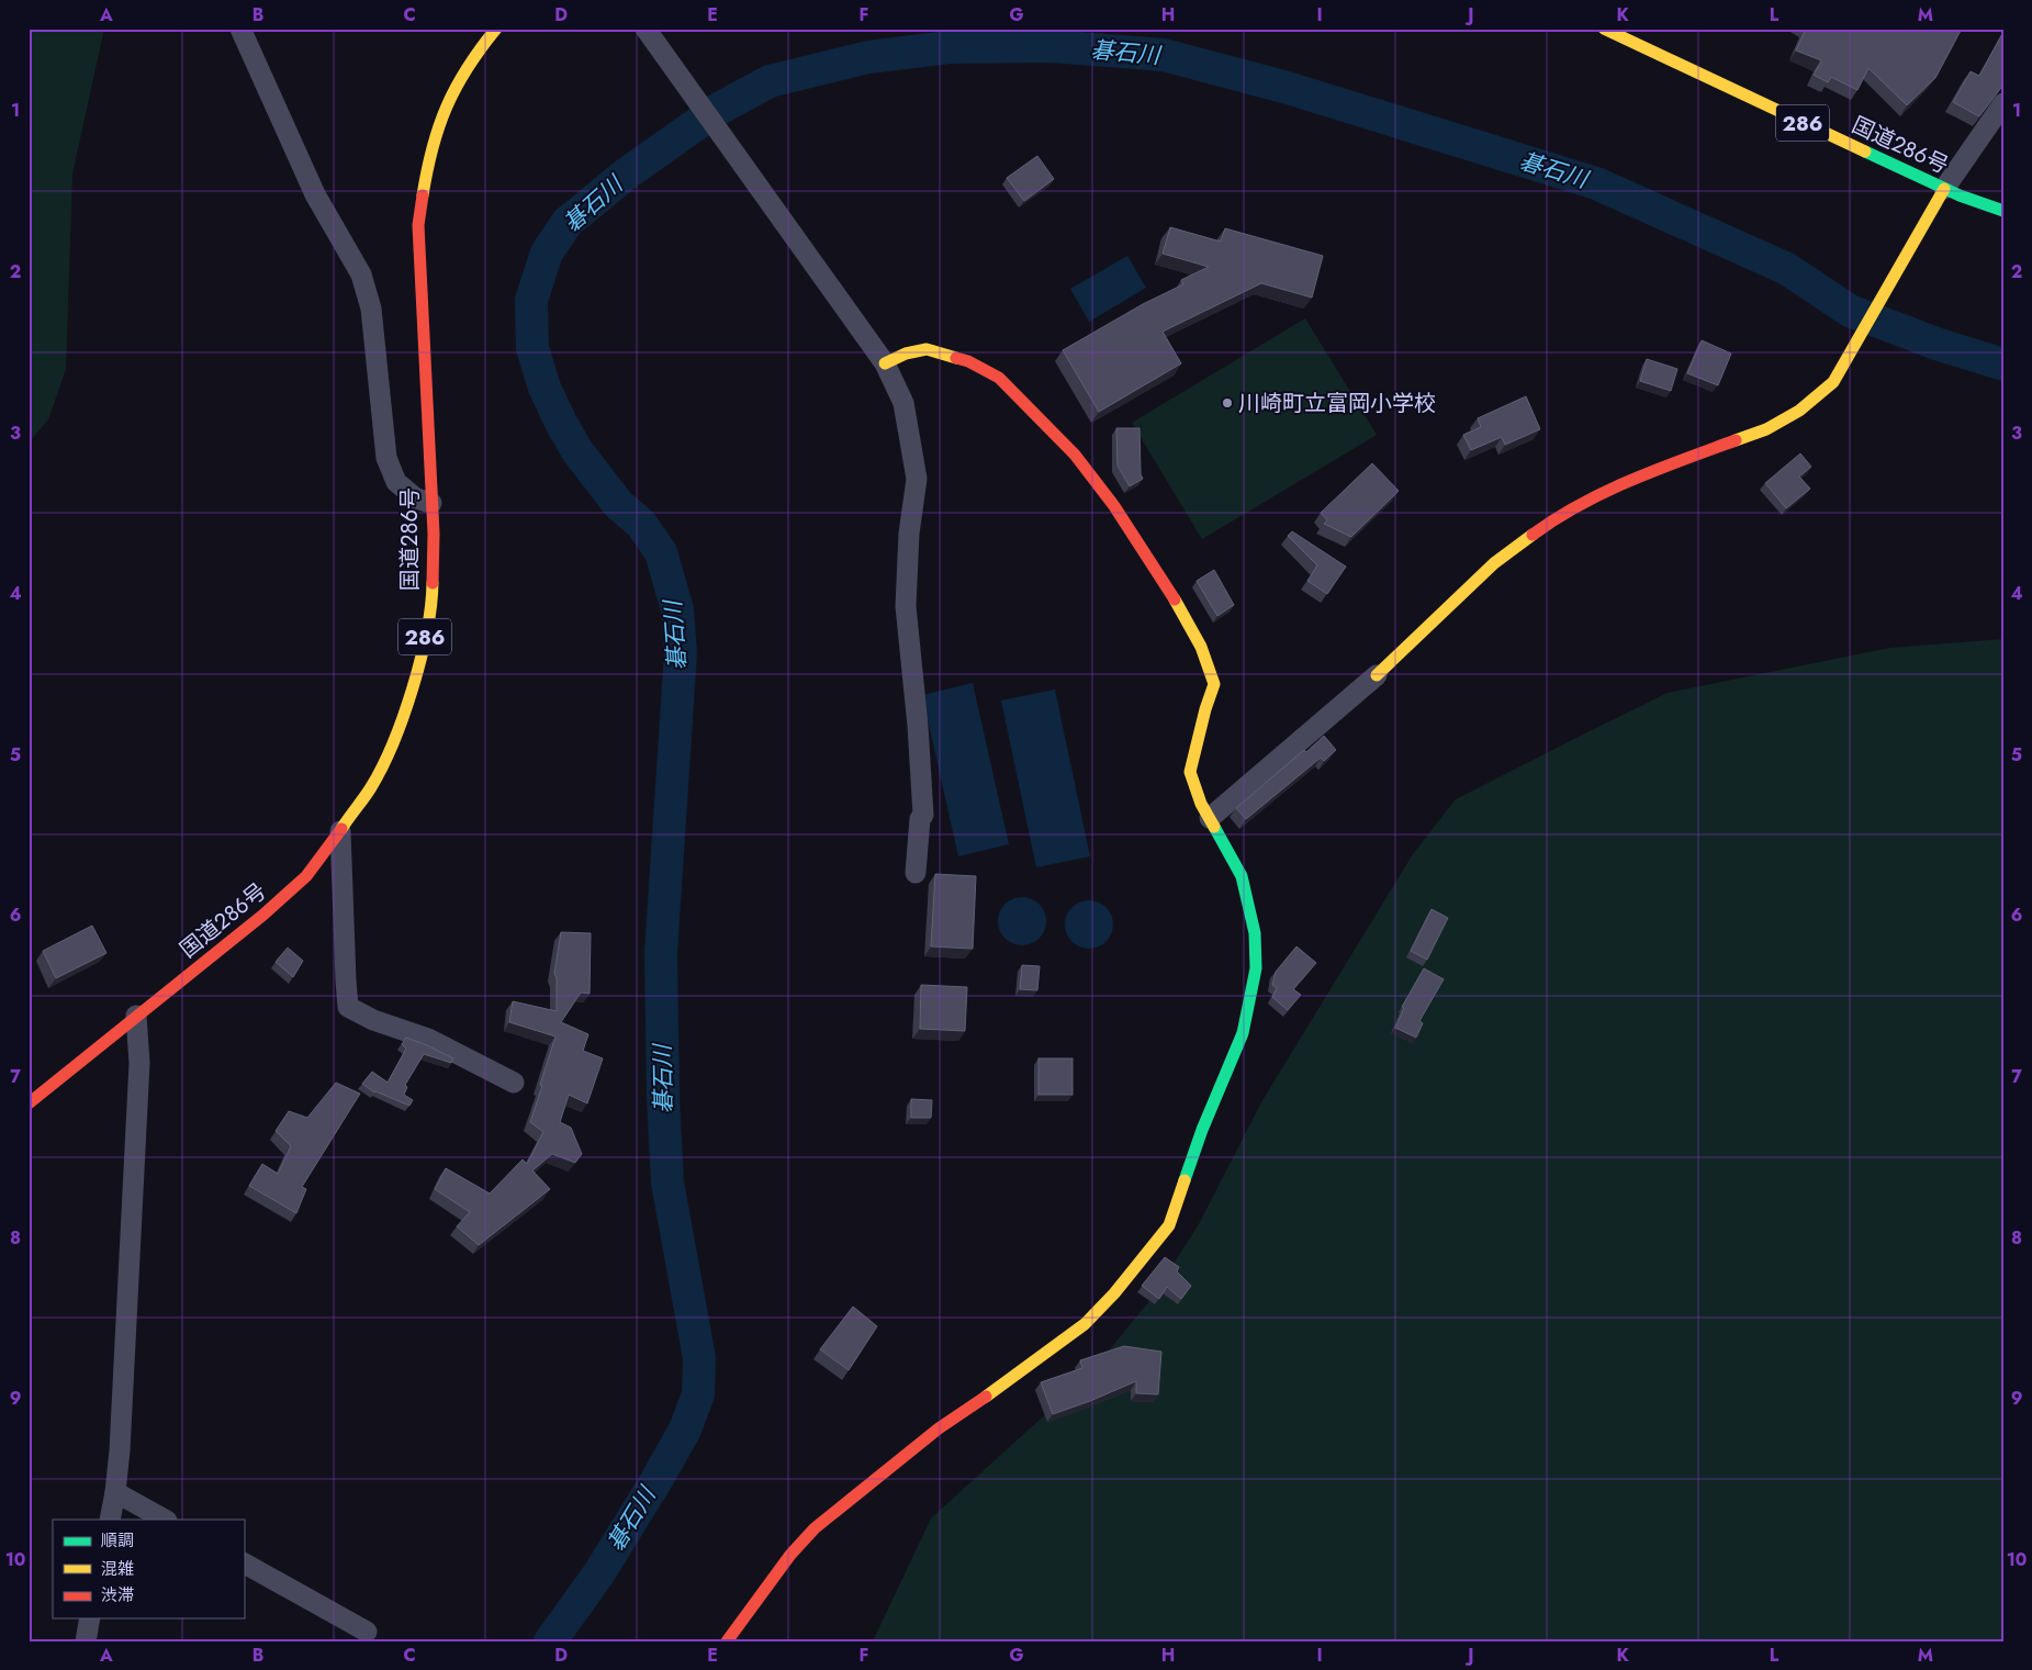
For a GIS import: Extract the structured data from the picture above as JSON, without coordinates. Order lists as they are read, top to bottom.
{
  "streets": {
    "main road": ["286", "国道286号"]
  },
  "water": ["碁石川"],
  "places": ["川崎町立富岡小学校"],
  "legend": ["順調", "混雑", "渋滞"],
  "grid": {
    "columns": [
      "A",
      "B",
      "C",
      "D",
      "E",
      "F",
      "G",
      "H",
      "I",
      "J",
      "K",
      "L",
      "M"
    ],
    "rows": [
      "1",
      "2",
      "3",
      "4",
      "5",
      "6",
      "7",
      "8",
      "9",
      "10"
    ]
  }
}
